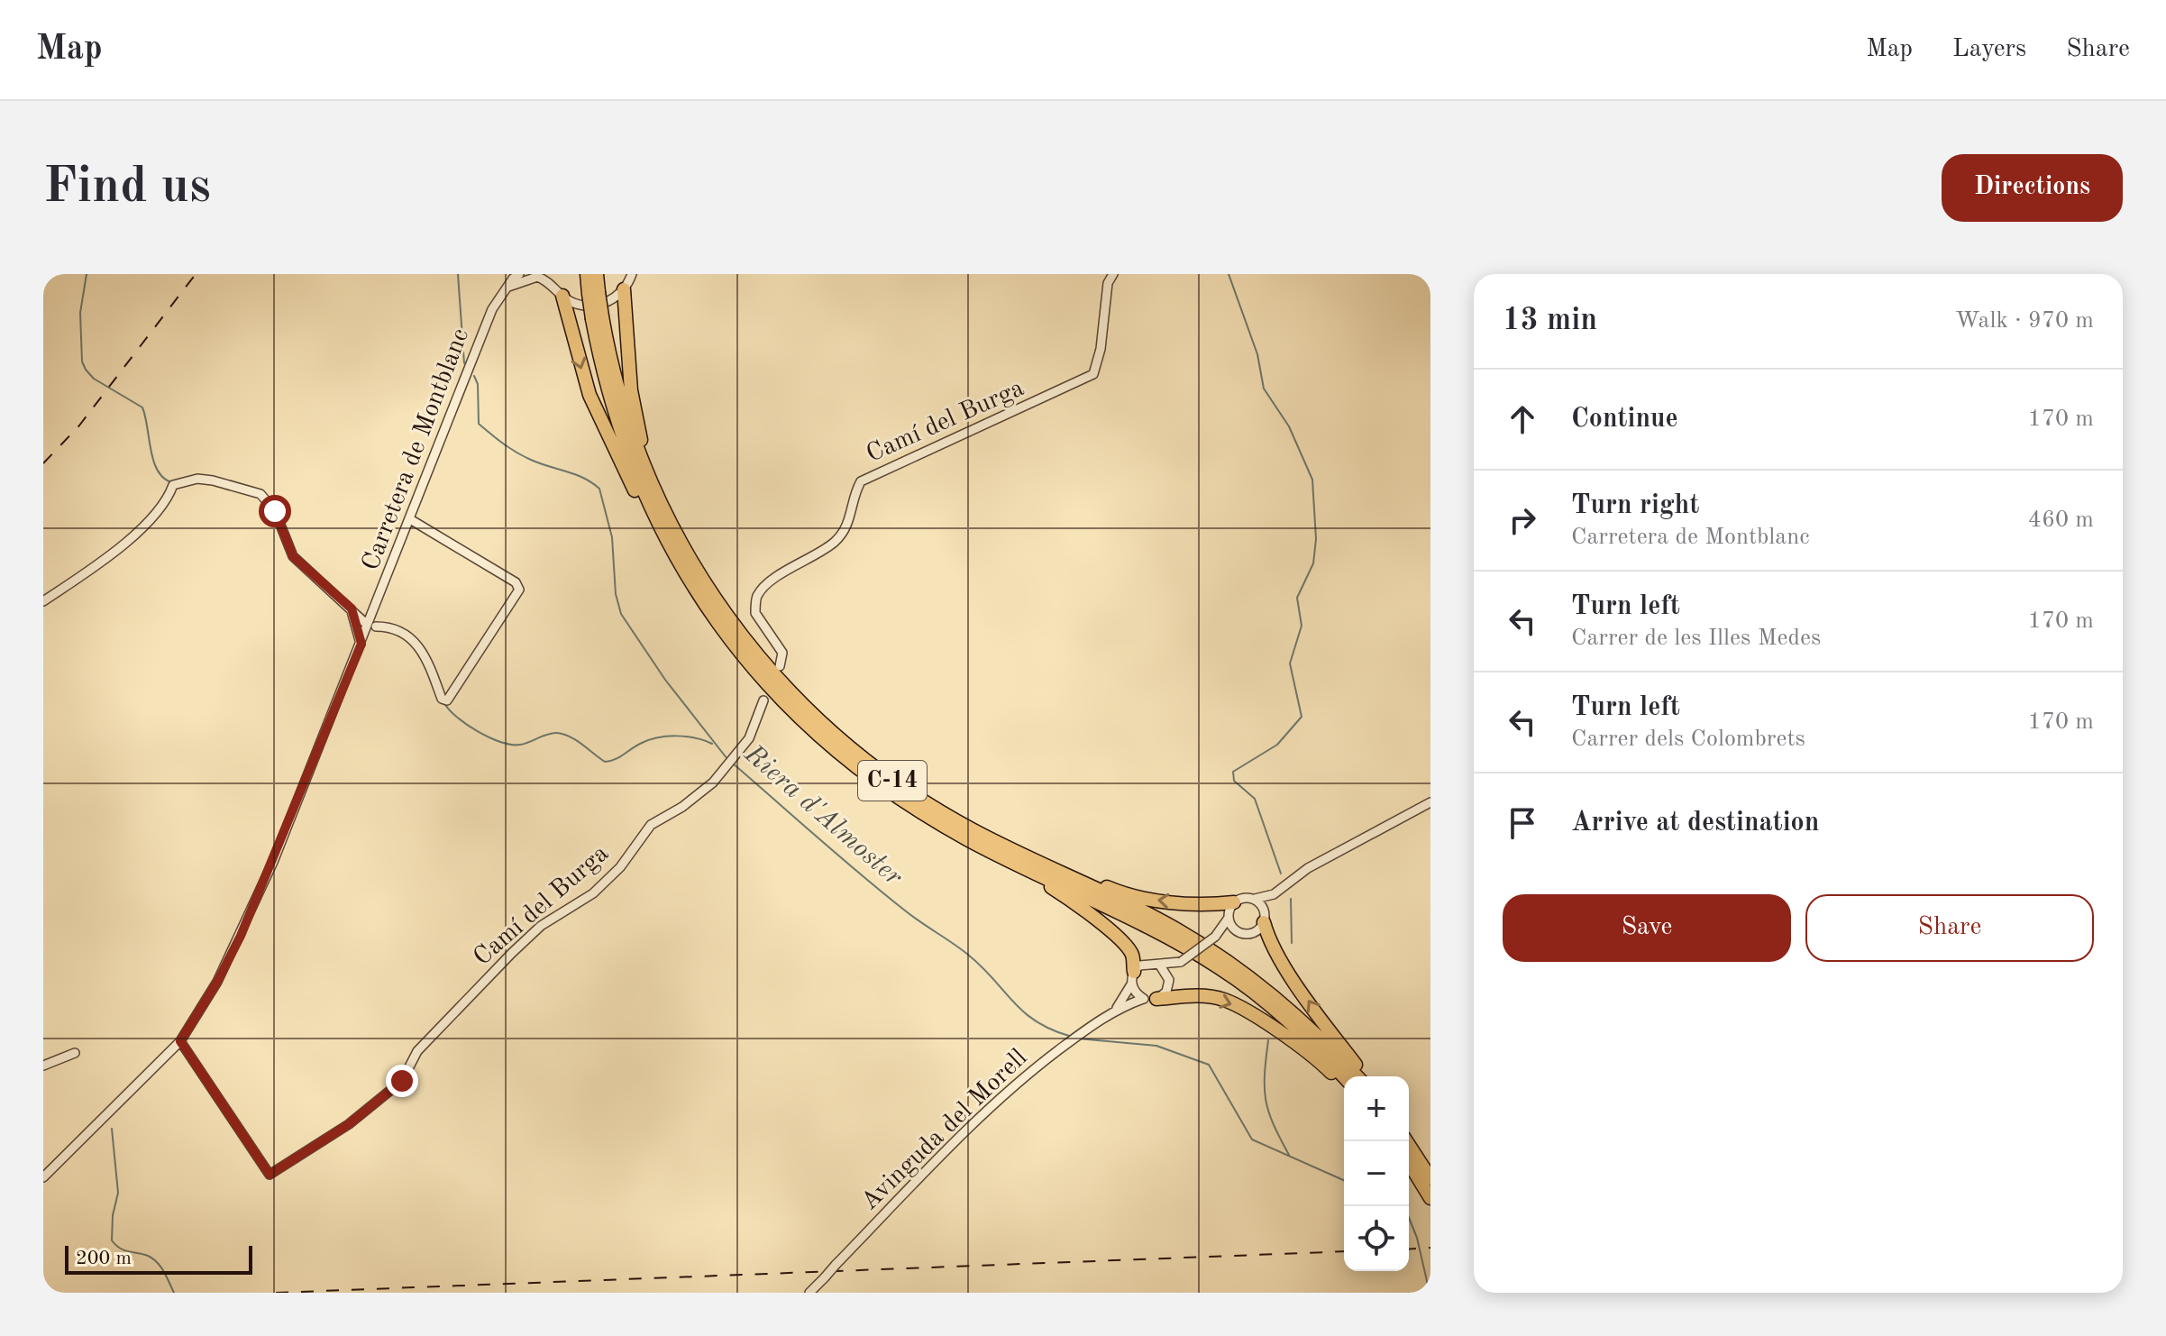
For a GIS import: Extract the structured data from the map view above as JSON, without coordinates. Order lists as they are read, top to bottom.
{
  "streets": {
    "highway": ["C-14"],
    "street": ["Camí del Burga", "Carretera de Montblanc", "Avinguda del Morell"]
  },
  "crossings": [
    ["Camí del Burga", "Carretera de Montblanc"]
  ],
  "water": ["Riera d'Almoster"],
  "scale_bar": "200 m",
  "page": {
    "header": "Map",
    "nav": ["Map", "Layers", "Share"],
    "buttons": [
      "Directions",
      ["Save", "Share"]
    ],
    "title": "Find us",
    "heading": ["13 min", "Walk · 970 m"],
    "list": [
      ["Continue", "170 m"],
      ["Turn right", "Carretera de Montblanc", "460 m"],
      ["Turn left", "Carrer de les Illes Medes", "170 m"],
      ["Turn left", "Carrer dels Colombrets", "170 m"],
      "Arrive at destination"
    ],
    "map_buttons": ["+", "−"],
    "scale": "200 m"
  }
}
